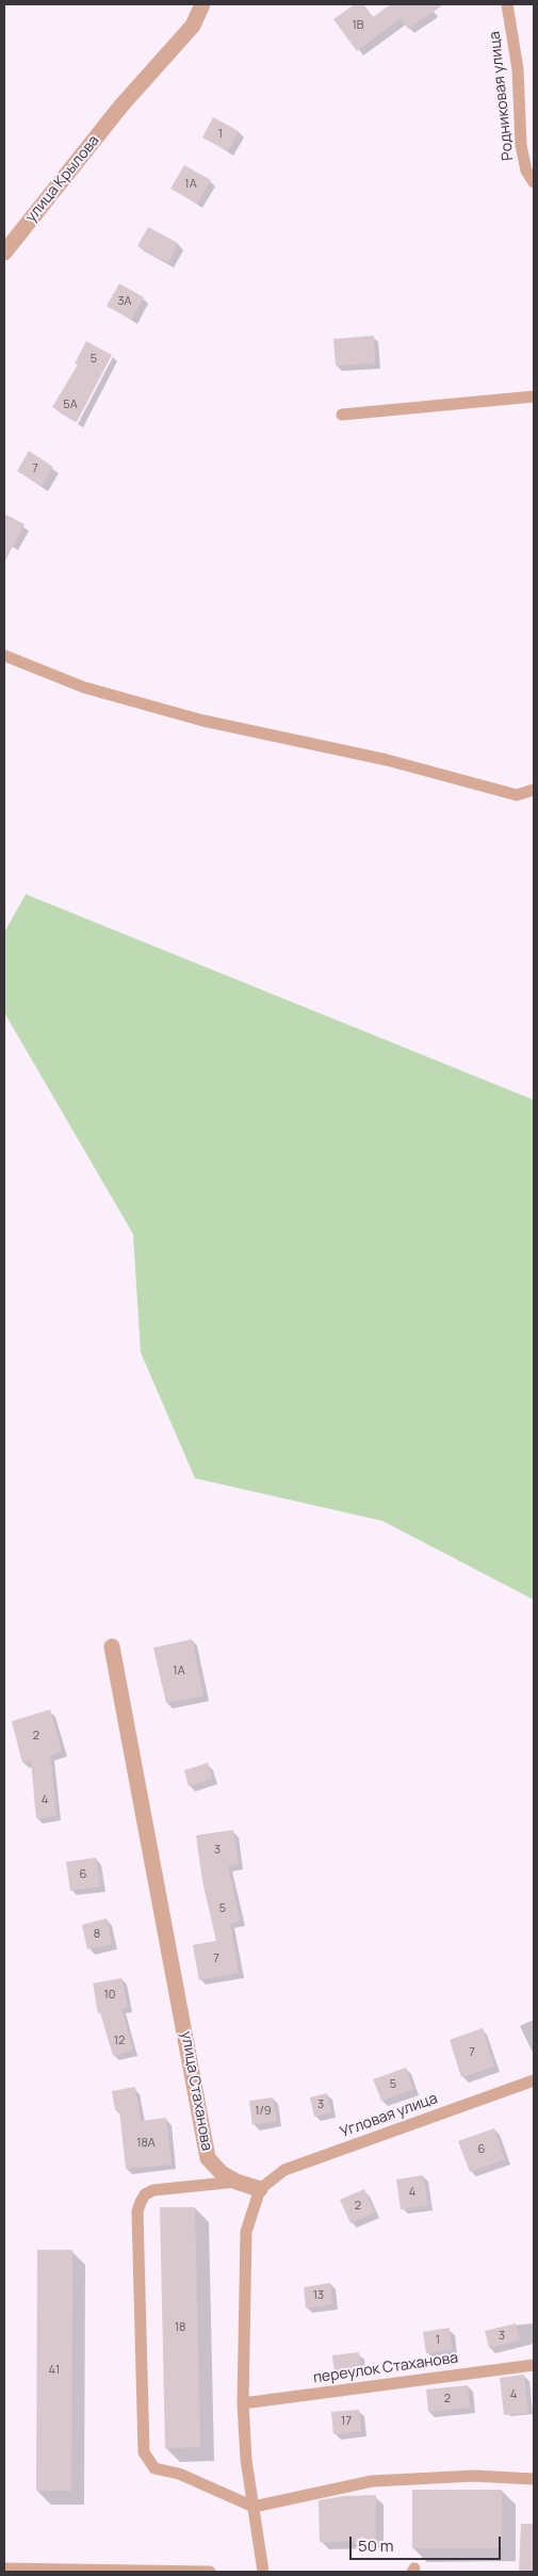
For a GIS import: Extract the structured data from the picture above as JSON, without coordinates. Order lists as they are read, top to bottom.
{
  "streets": {
    "street": ["улица Крылова", "улица Стаханова"],
    "lane": ["Родниковая улица", "Угловая улица", "переулок Стаханова"]
  },
  "crossings": [
    ["улица Стаханова", "Угловая улица"]
  ],
  "house_numbers": [
    "1В",
    "1",
    "1А",
    "3А",
    "5",
    "5А",
    "7",
    "1А",
    "2",
    "4",
    "3",
    "6",
    "5",
    "8",
    "7",
    "10",
    "12",
    "7",
    "5",
    "3",
    "1/9",
    "18А",
    "6",
    "4",
    "2",
    "13",
    "18",
    "3",
    "1",
    "41",
    "4",
    "2",
    "17"
  ],
  "scale_bar": "50 m"
}
